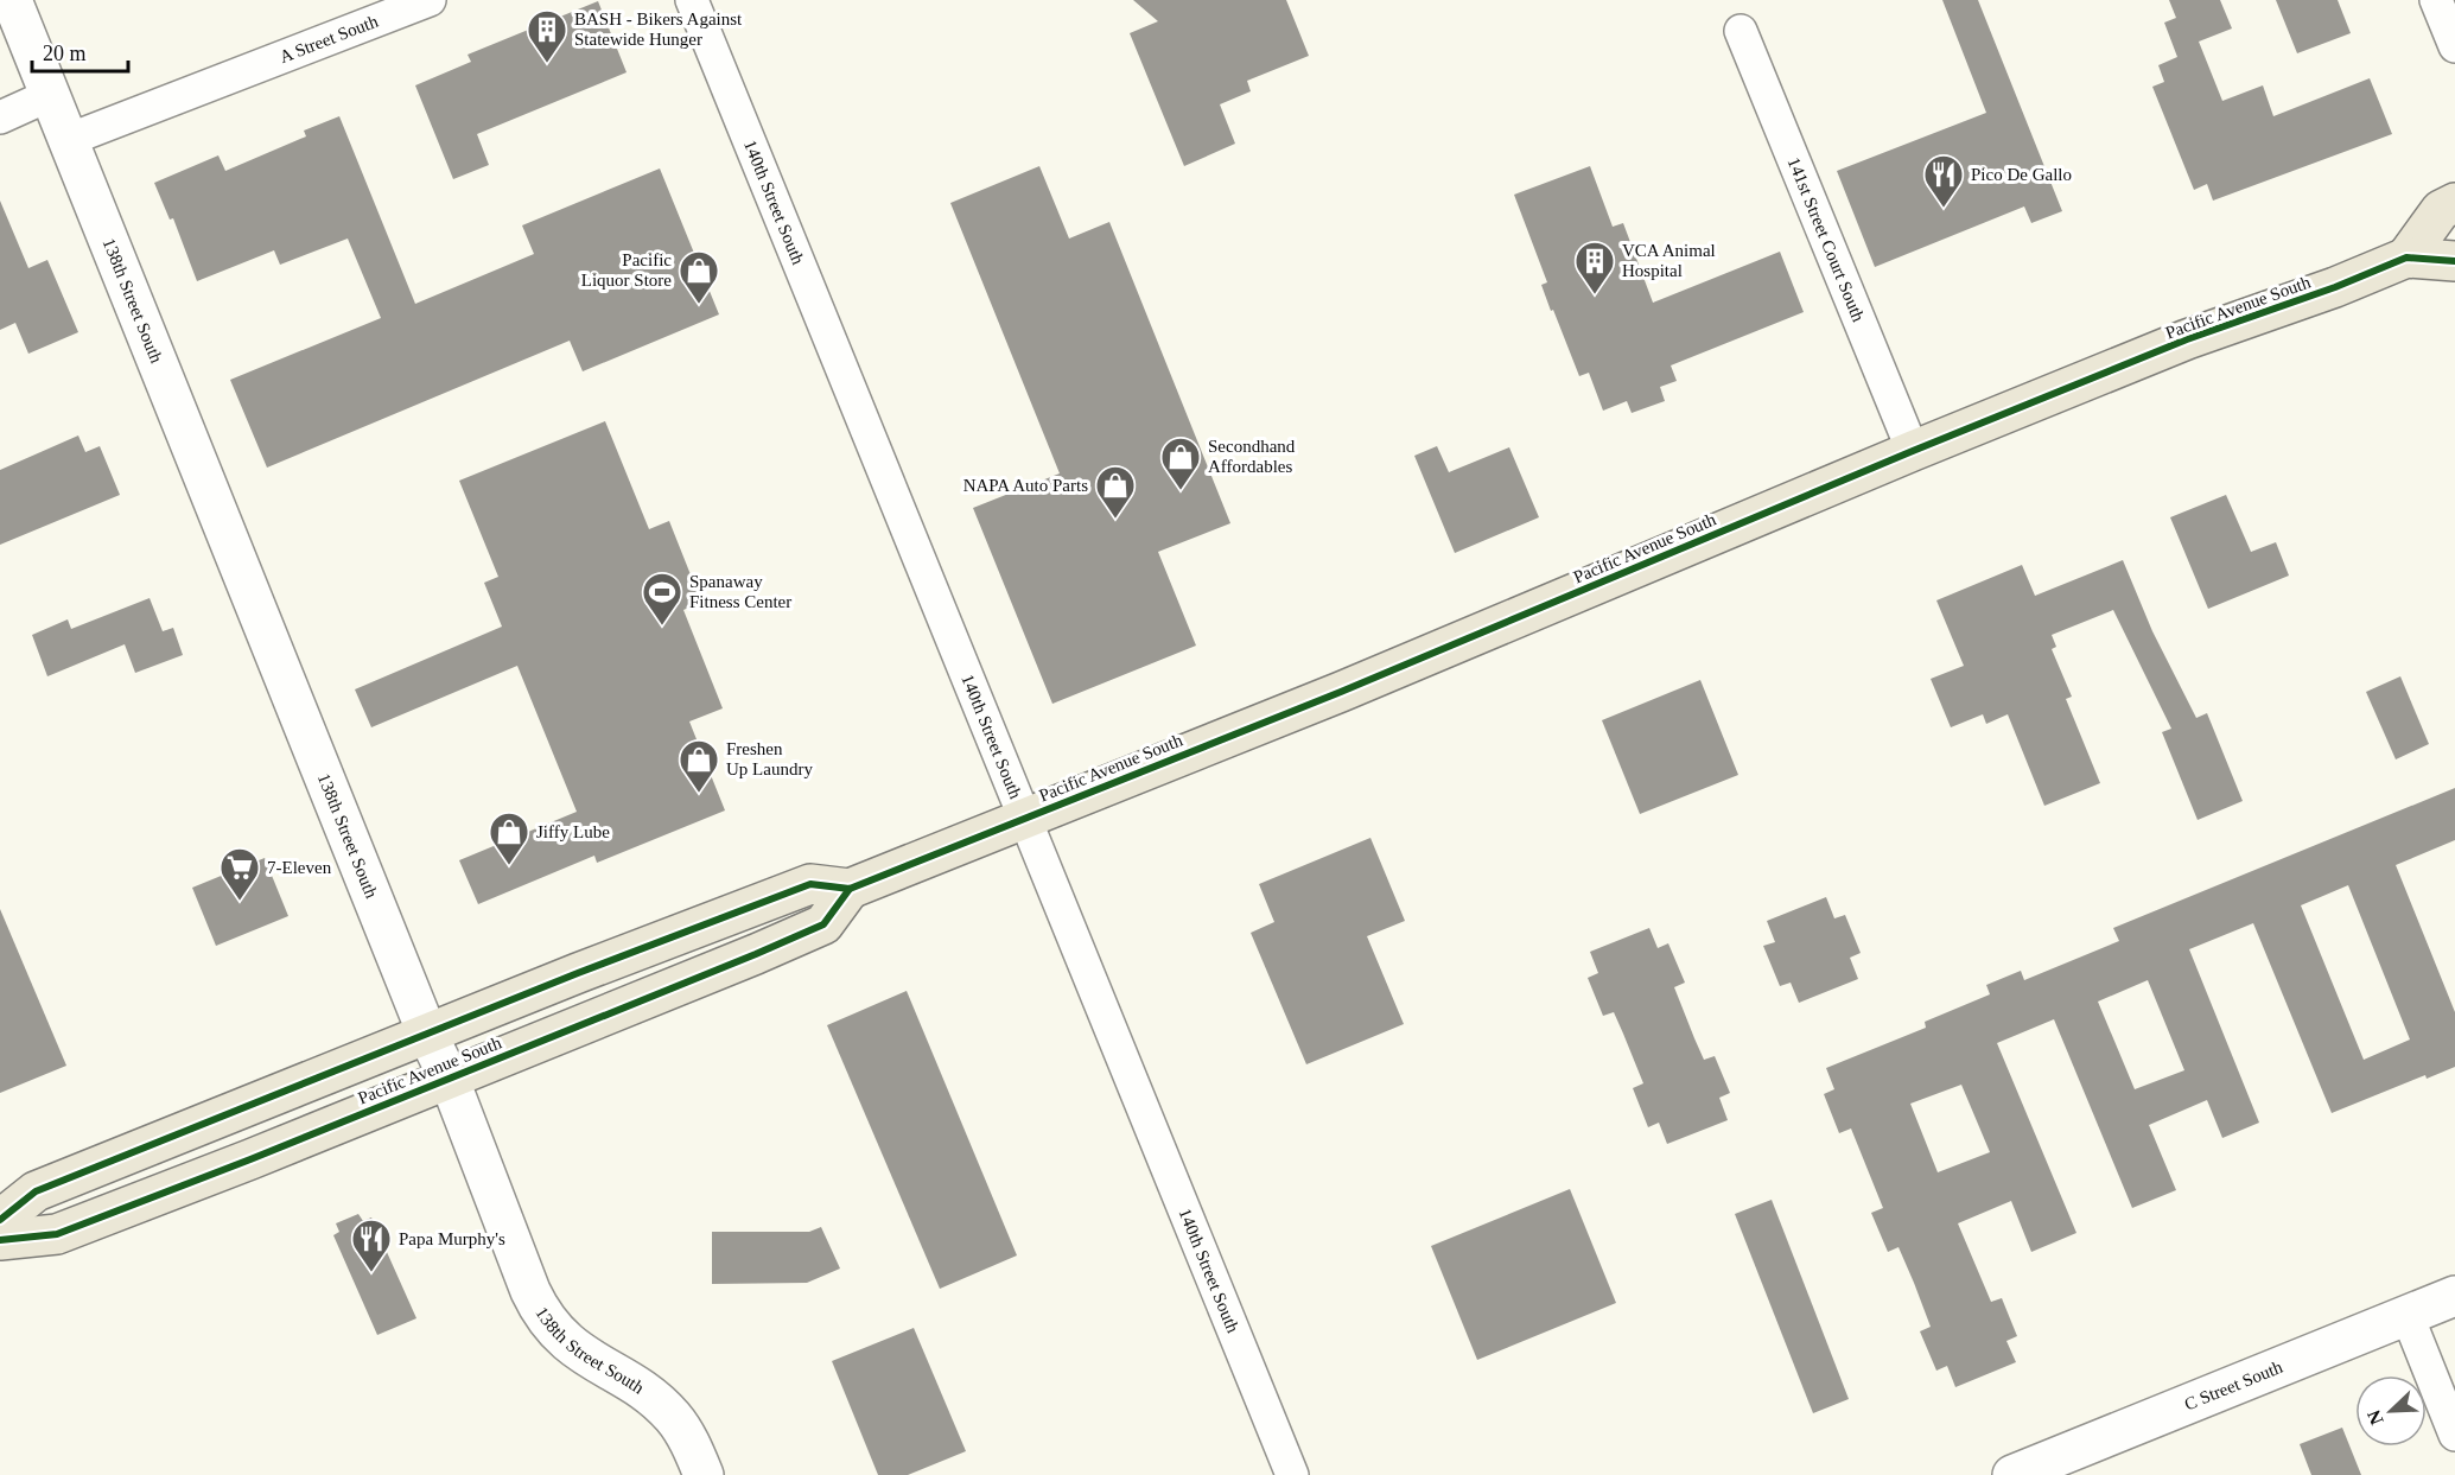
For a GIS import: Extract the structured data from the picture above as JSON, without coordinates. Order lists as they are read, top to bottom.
{
  "streets": {
    "main road": ["Pacific Avenue South"],
    "street": [
      "A Street South",
      "140th Street South",
      "141st Street Court South",
      "138th Street South",
      "C Street South"
    ]
  },
  "crossings": [
    ["A Street South", "138th Street South"],
    ["140th Street South", "Pacific Avenue South"],
    ["141st Street Court South", "Pacific Avenue South"],
    ["138th Street South", "Pacific Avenue South"]
  ],
  "places": {
    "building": ["BASH - Bikers Against Statewide Hunger", "VCA Animal Hospital"],
    "restaurant": ["Pico De Gallo", "Papa Murphy's"],
    "shop": [
      "Pacific Liquor Store",
      "Secondhand Affordables",
      "NAPA Auto Parts",
      "Freshen Up Laundry",
      "Jiffy Lube"
    ],
    "sports": ["Spanaway Fitness Center"],
    "supermarket": ["7-Eleven"]
  },
  "scale_bar": "20 m",
  "north": "bottom left"
}
